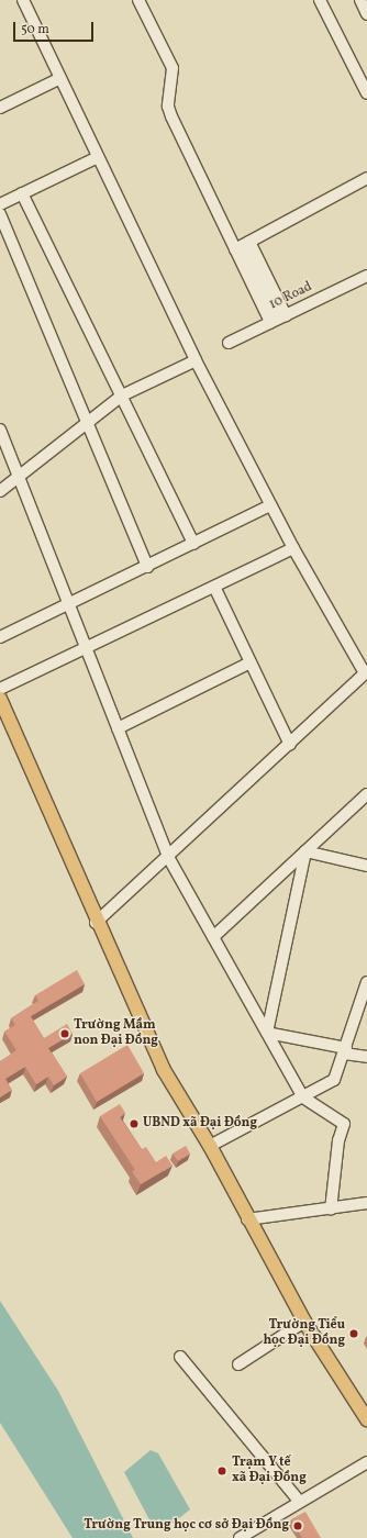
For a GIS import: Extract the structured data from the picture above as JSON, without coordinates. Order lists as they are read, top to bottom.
{
  "streets": {
    "street": ["10 Road"]
  },
  "places": [
    "Trường Mầm non Đại Đồng",
    "UBND xã Đại Đồng",
    "Trường Tiểu học Đại Đồng",
    "Trạm Y tế xã Đại Đồng",
    "Trường Trung học cơ sở Đại Đồng"
  ],
  "scale_bar": "50 m"
}
